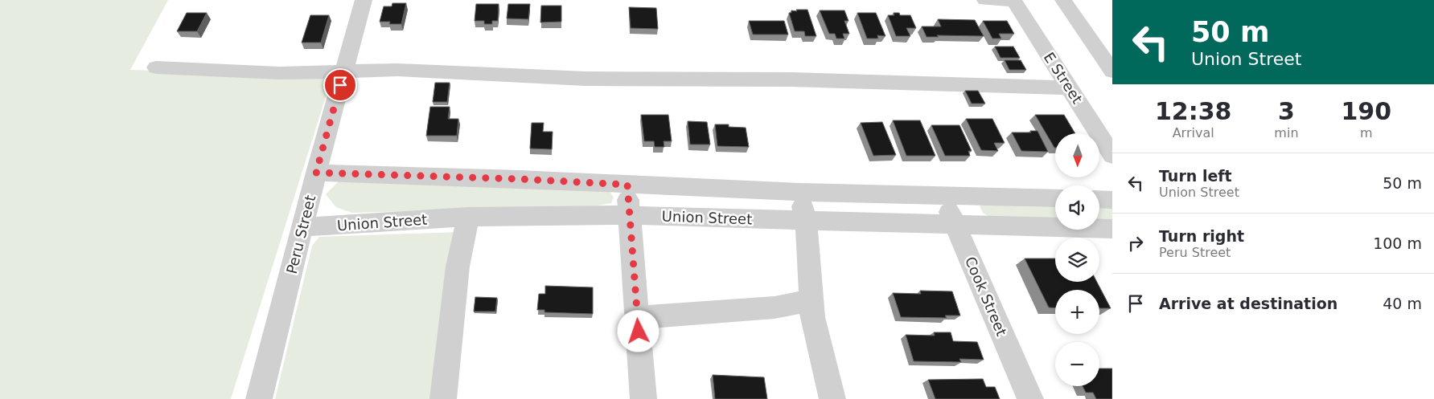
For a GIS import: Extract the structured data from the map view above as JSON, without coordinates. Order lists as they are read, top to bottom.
{
  "streets": {
    "street": [
      "E Street",
      "Union Street",
      "Peru Street",
      "Cook Street"
    ]
  },
  "crossings": [
    ["Union Street", "Peru Street"],
    ["Union Street", "Cook Street"]
  ],
  "north": "bottom",
  "page": {
    "turn": ["50 m", "Union Street"],
    "eta": [
      "12:38",
      "Arrival",
      "3",
      "min",
      "190",
      "m"
    ],
    "map_buttons": ["+", "−"],
    "list": [
      {
        "name": "Turn left",
        "note": "Union Street",
        "value": "50 m"
      },
      {
        "name": "Turn right",
        "note": "Peru Street",
        "value": "100 m"
      },
      {
        "name": "Arrive at destination",
        "value": "40 m"
      }
    ]
  }
}
